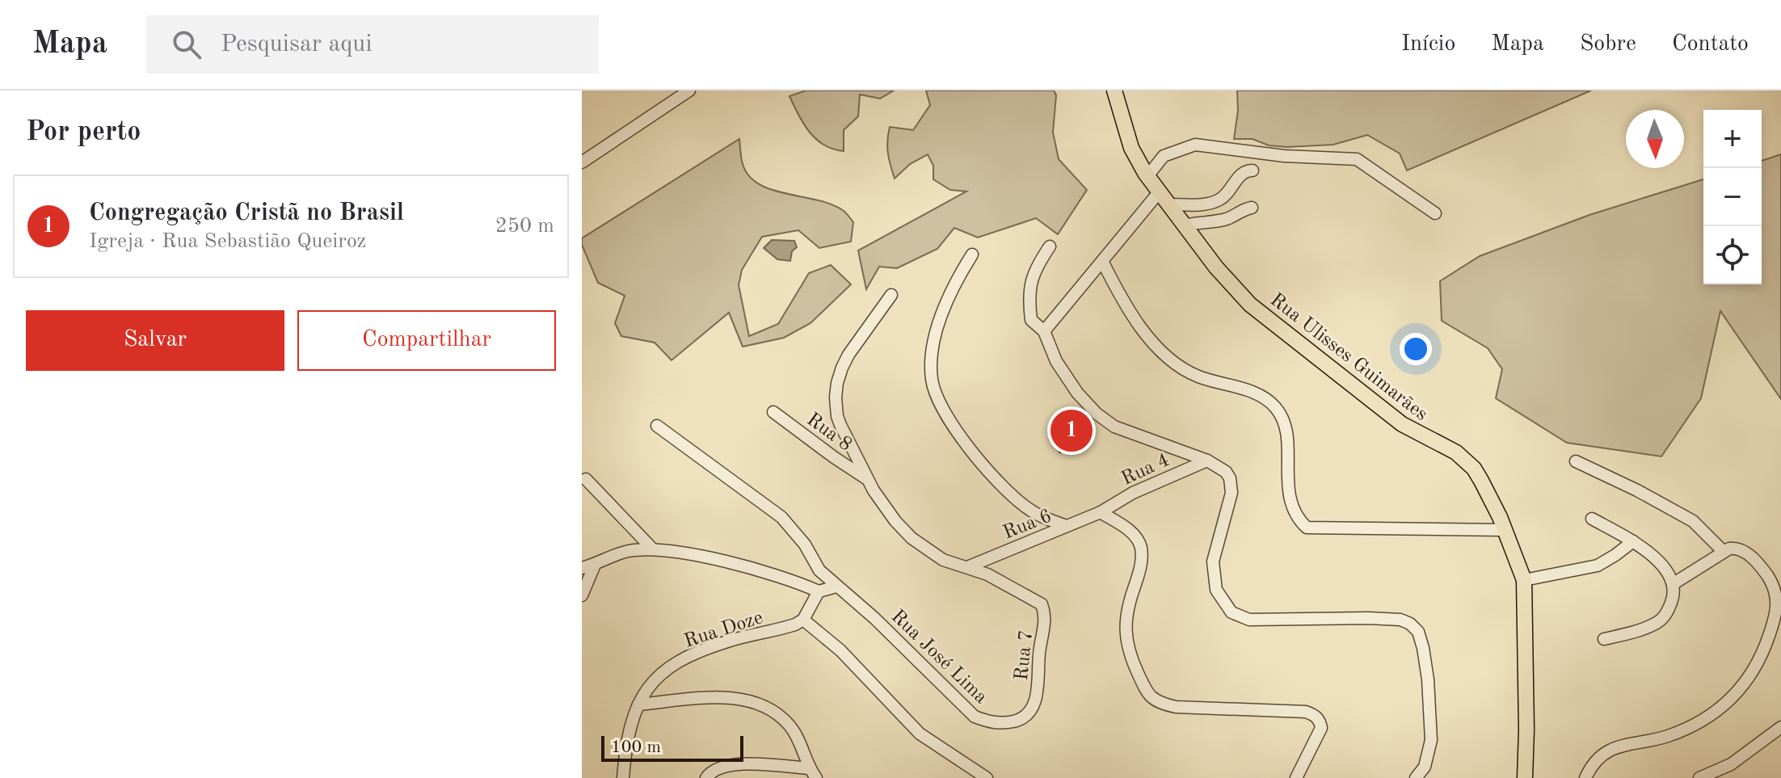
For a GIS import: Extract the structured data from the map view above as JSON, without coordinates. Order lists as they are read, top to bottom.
{
  "streets": {
    "main road": ["Rua Ulisses Guimarães"],
    "street": [
      "Rua 8",
      "Rua 4",
      "Rua 6",
      "Rua Doze",
      "Rua 7",
      "Rua José Lima"
    ]
  },
  "crossings": [
    ["Rua 4", "Rua 6"],
    ["Rua 6", "Rua 7"],
    ["Rua 7", "Rua José Lima"]
  ],
  "scale_bar": "100 m",
  "north": "bottom",
  "page": {
    "header": "Mapa",
    "search": "Pesquisar aqui",
    "nav": [
      "Início",
      "Mapa",
      "Sobre",
      "Contato"
    ],
    "heading": "Por perto",
    "map_buttons": ["+", "−"],
    "list": [
      {
        "mark": "1",
        "name": "Congregação Cristã no Brasil",
        "note": "Igreja · Rua Sebastião Queiroz",
        "value": "250 m"
      }
    ],
    "buttons": ["Salvar", "Compartilhar"],
    "pins": "1",
    "scale": "100 m"
  }
}
